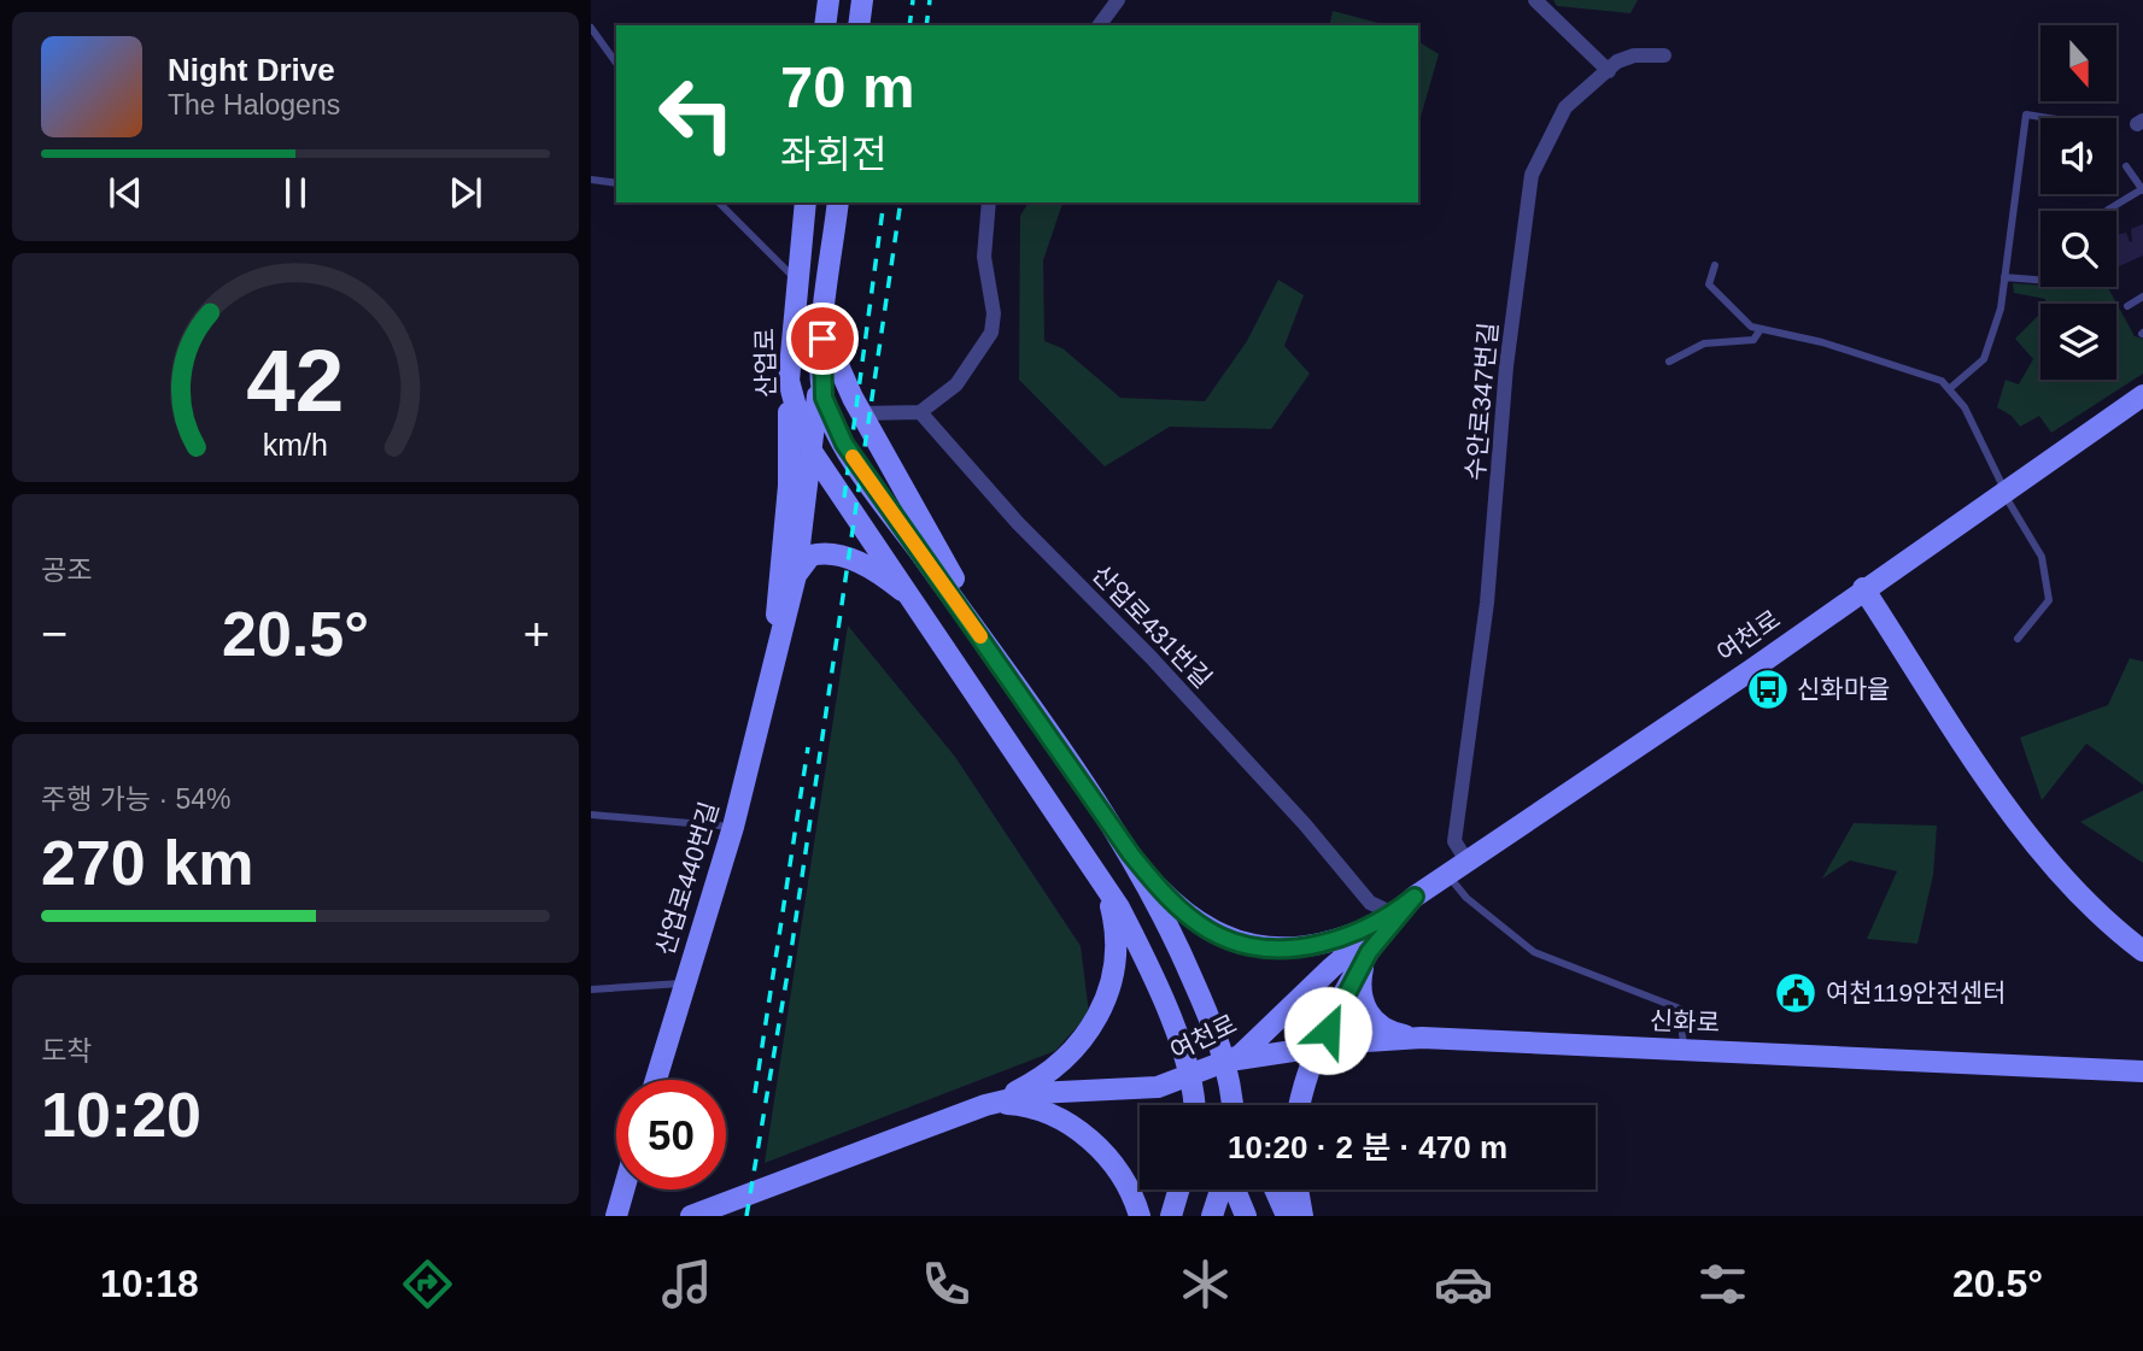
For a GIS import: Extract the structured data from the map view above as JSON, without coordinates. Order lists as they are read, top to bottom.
{
  "streets": {
    "main road": [
      "산업로",
      "여천로",
      "산업로440번길",
      "신화로"
    ],
    "street": ["수안로347번길", "산업로431번길"]
  },
  "crossings": [
    ["산업로", "여천로"],
    ["산업로", "산업로440번길"],
    ["수안로347번길", "여천로"],
    ["산업로431번길", "여천로"],
    ["여천로", "신화로"]
  ],
  "places": {
    "bus stop": ["신화마을"],
    "public building": ["여천119안전센터"]
  },
  "north": "bottom",
  "page": {
    "turn": ["70 m", "좌회전"],
    "song": ["Night Drive", "The Halogens"],
    "tile": [
      "공조",
      ["주행 가능 · 54%", "270 km"],
      ["도착", "10:20"]
    ],
    "heat": ["−", "20.5°", "+"],
    "limit": "50",
    "trip": "10:20 · 2 분 · 470 m",
    "tabs": ["10:18", "20.5°"],
    "gauge": ["42", "km/h"]
  }
}
